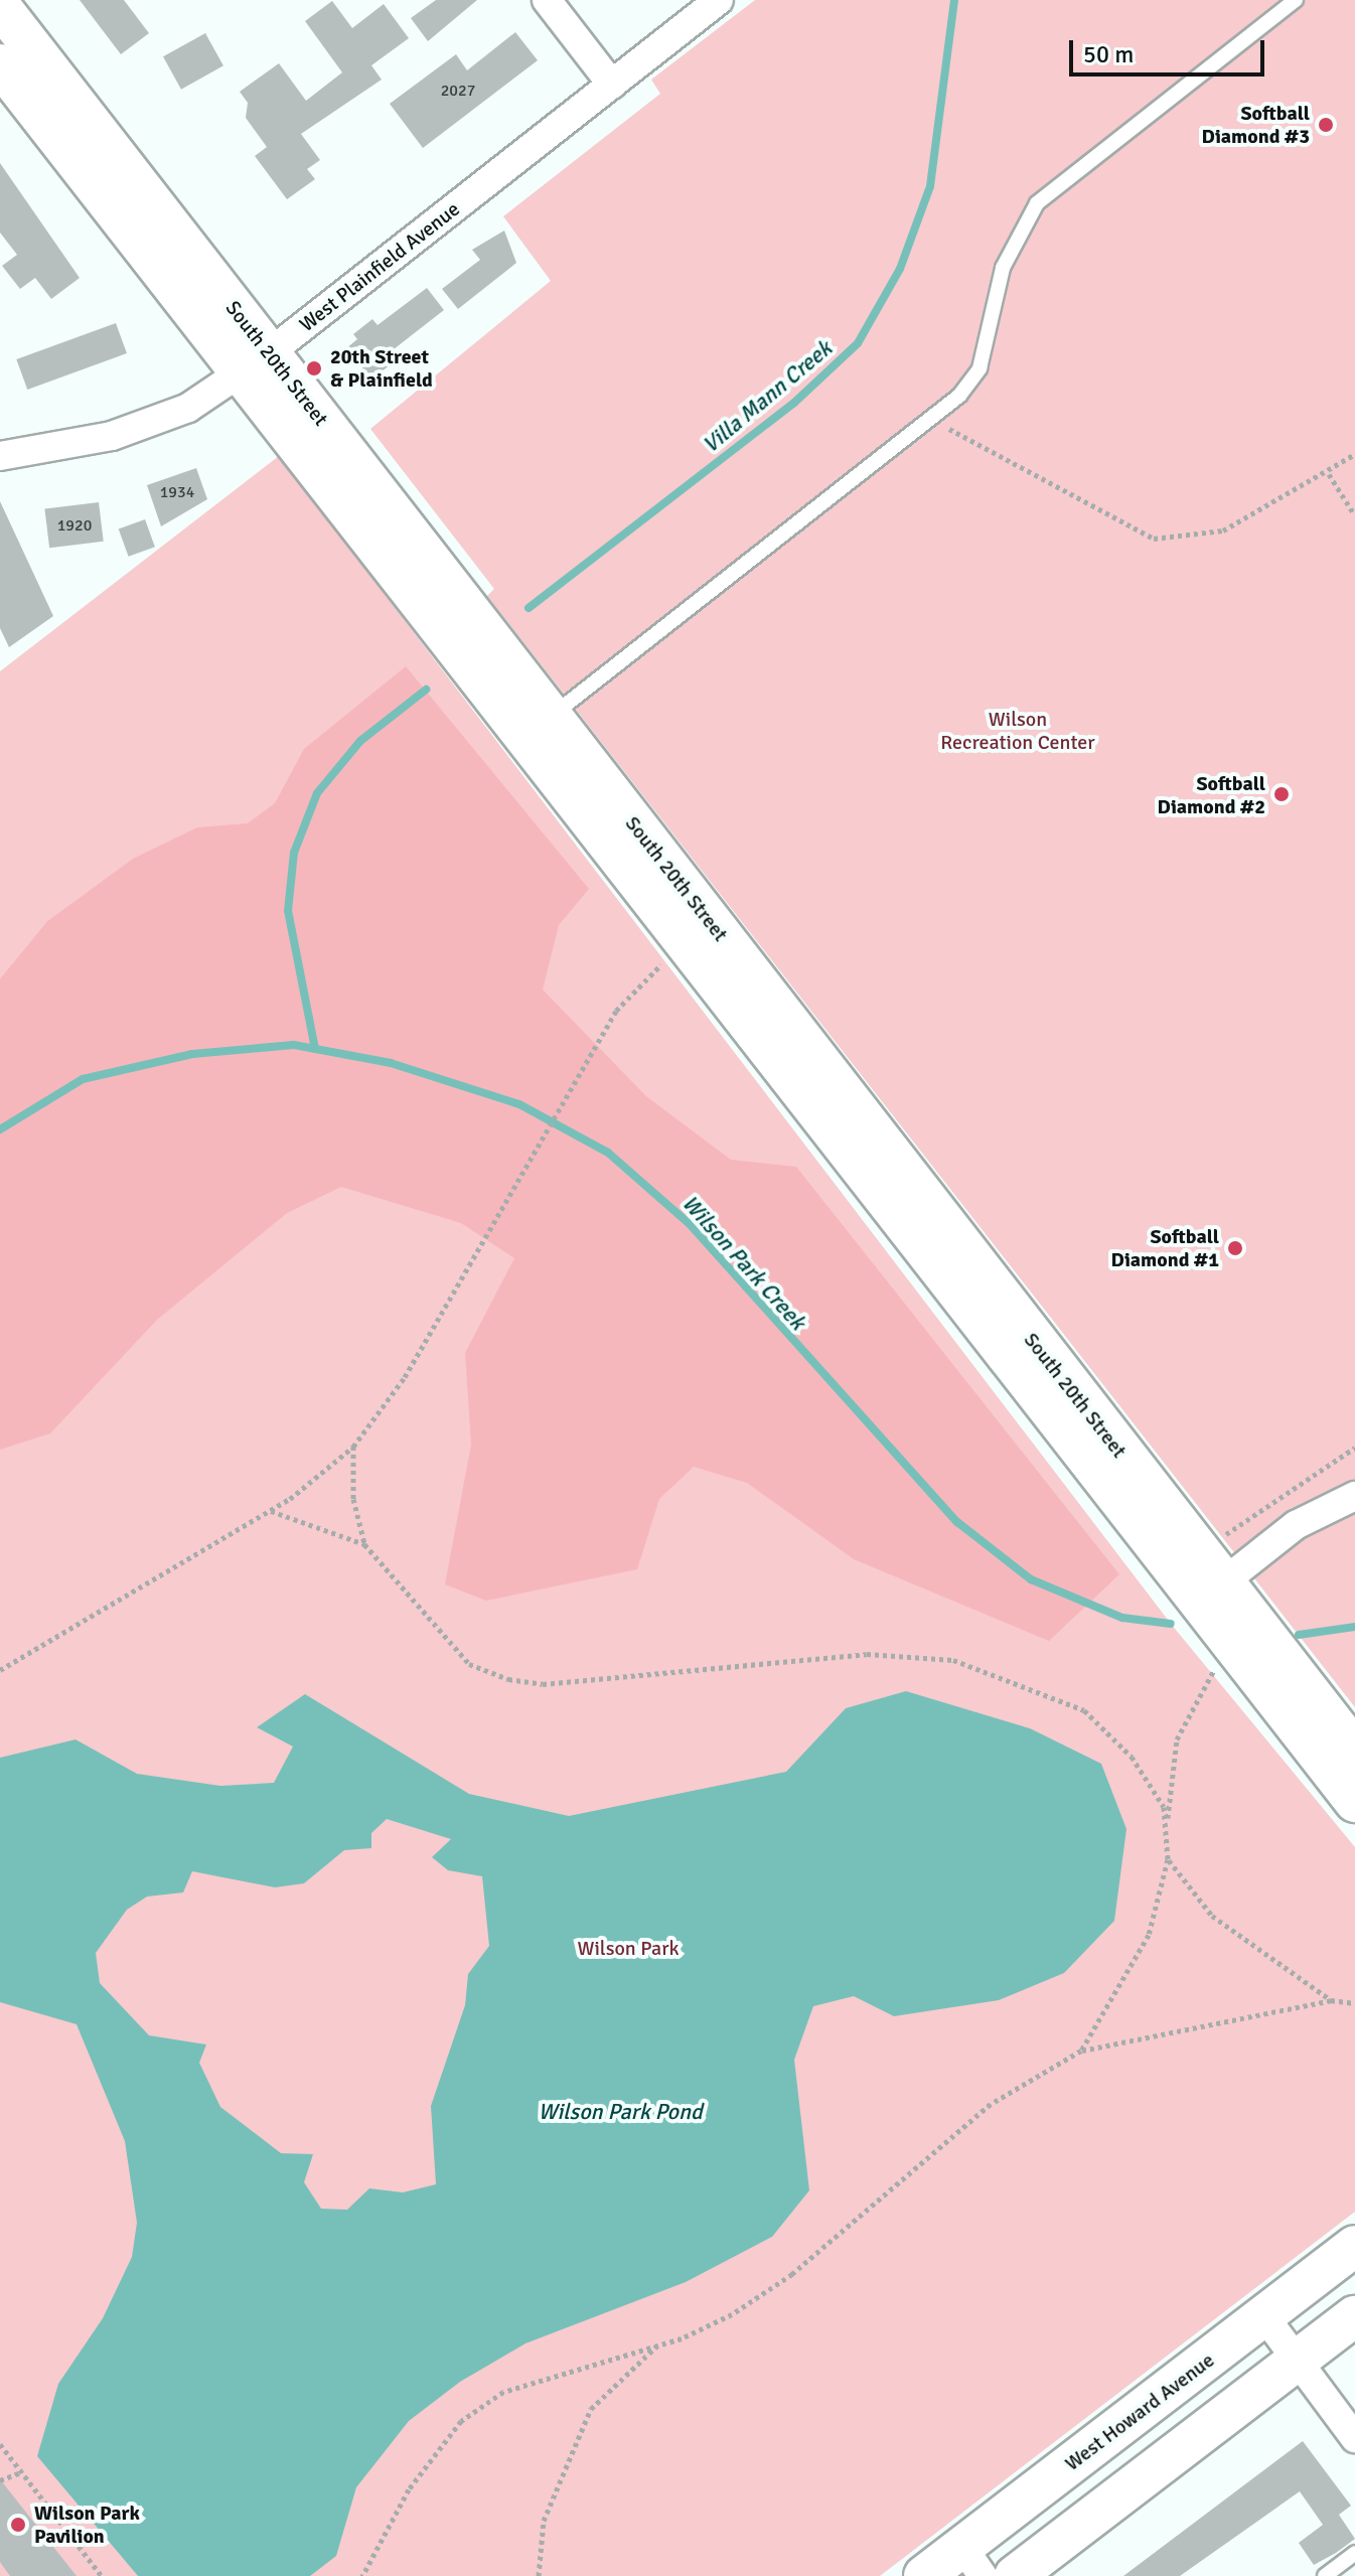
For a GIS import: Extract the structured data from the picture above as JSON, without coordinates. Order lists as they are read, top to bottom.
{
  "streets": {
    "street": ["West Plainfield Avenue", "South 20th Street", "West Howard Avenue"]
  },
  "crossings": [
    ["West Plainfield Avenue", "South 20th Street"]
  ],
  "water": ["Villa Mann Creek", "Wilson Park Creek", "Wilson Park Pond"],
  "parks": ["Wilson Recreation Center", "Wilson Park"],
  "places": [
    "Softball Diamond #3",
    "20th Street & Plainfield",
    "Softball Diamond #2",
    "Softball Diamond #1",
    "Wilson Park Pavilion"
  ],
  "house_numbers": ["2027", "1934", "1920"],
  "scale_bar": "50 m"
}
